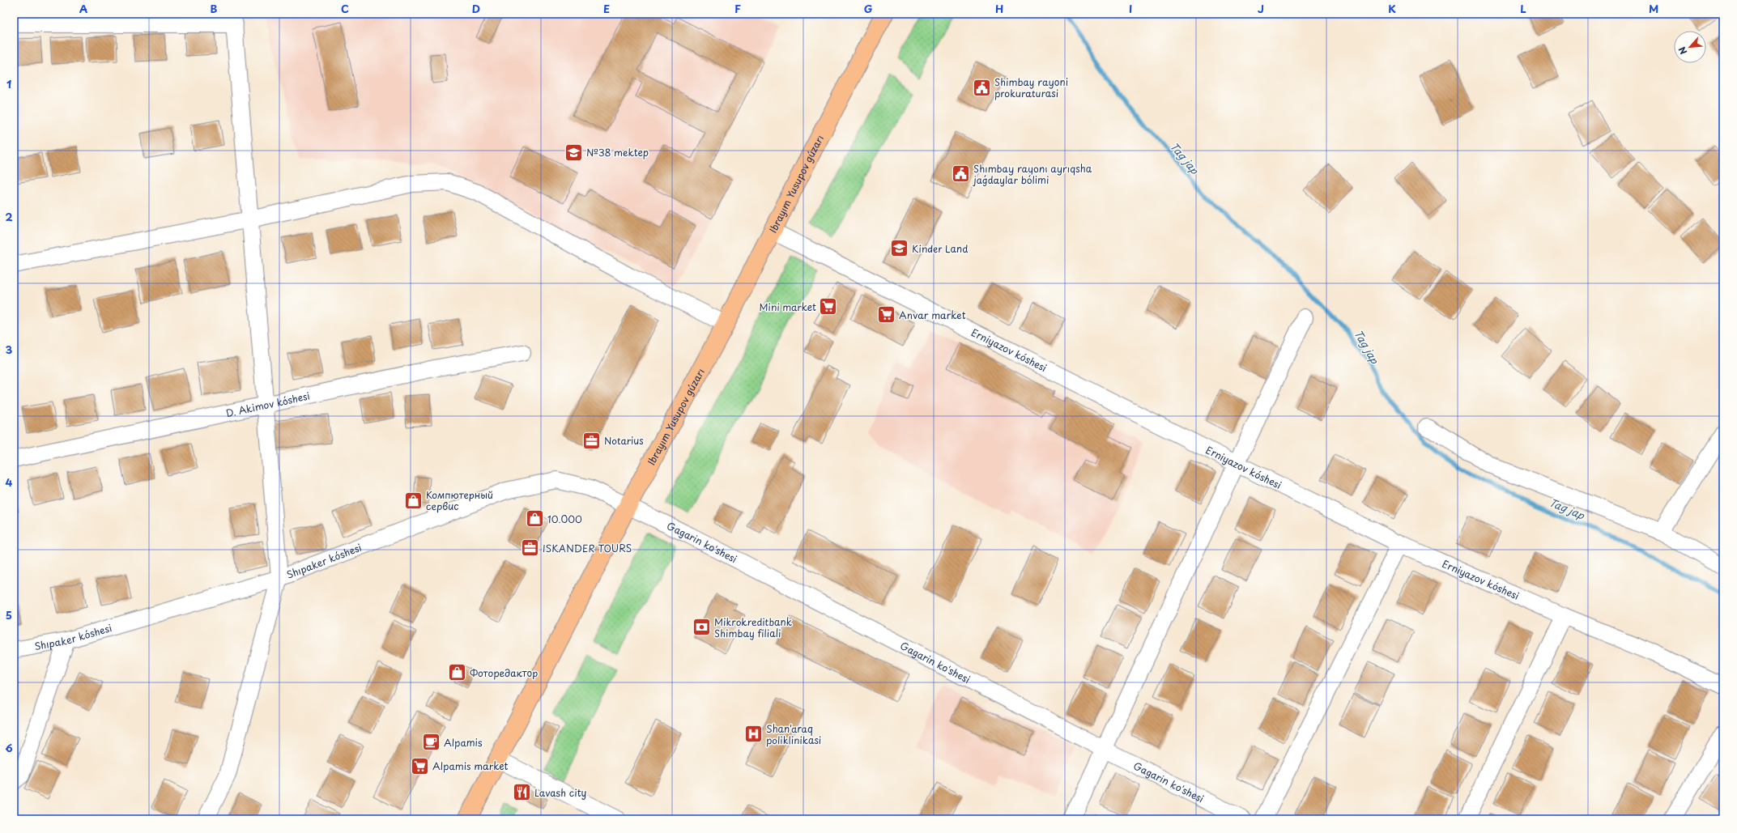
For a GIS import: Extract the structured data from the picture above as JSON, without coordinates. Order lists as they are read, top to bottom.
{
  "streets": {
    "main road": ["Ibrayım Yusupov gúzarı"],
    "street": [
      "Erniyazov kóshesi",
      "D. Akimov kóshesi",
      "Gagarin ko'shesi",
      "Shıpaker kóshesi"
    ]
  },
  "crossings": [
    ["Ibrayım Yusupov gúzarı", "Erniyazov kóshesi"],
    ["Ibrayım Yusupov gúzarı", "Gagarin ko'shesi"],
    ["Ibrayım Yusupov gúzarı", "Shıpaker kóshesi"],
    ["Gagarin ko'shesi", "Shıpaker kóshesi"]
  ],
  "water": ["Tag jap"],
  "places": {
    "public building": ["Shimbay rayoni prokuraturasi", "Shımbay rayonı ayrıqsha jaǵdaylar bólimi"],
    "school or university": ["№38 mektep", "Kinder Land"],
    "supermarket": ["Mini market", "Anvar market", "Alpamis market"],
    "office": ["Notarius", "ISKANDER TOURS"],
    "shop": ["Компютерный сервис", "10.000", "Фоторедактор"],
    "bank": ["Mikrokreditbank Shimbay filiali"],
    "hospital": ["Shan'araq poliklinikasi"],
    "cafe": ["Alpamis"],
    "restaurant": ["Lavash city"]
  },
  "north": "bottom left",
  "grid": {
    "columns": [
      "A",
      "B",
      "C",
      "D",
      "E",
      "F",
      "G",
      "H",
      "I",
      "J",
      "K",
      "L",
      "M"
    ],
    "rows": [
      "1",
      "2",
      "3",
      "4",
      "5",
      "6"
    ]
  }
}
